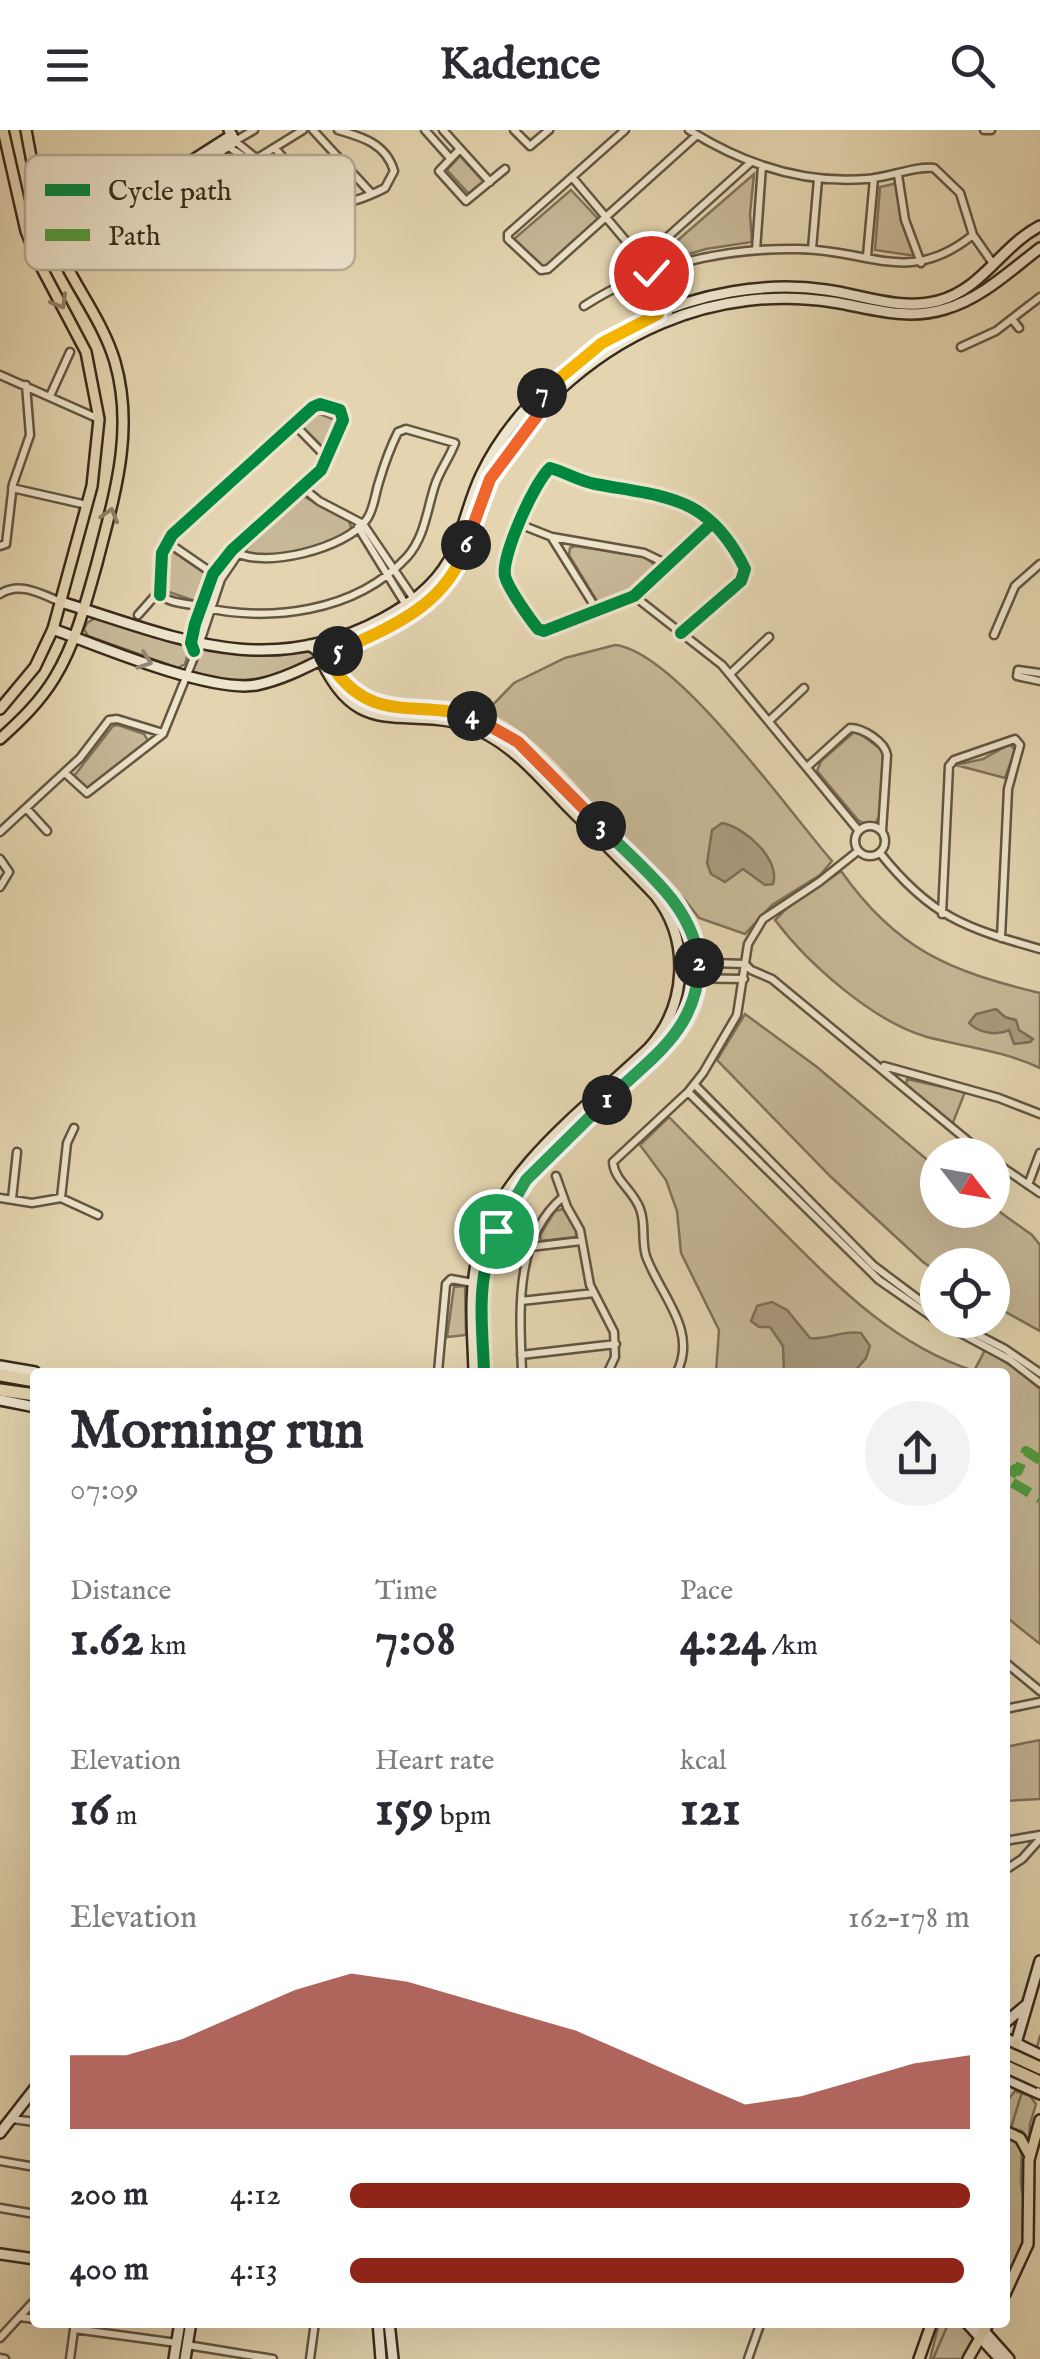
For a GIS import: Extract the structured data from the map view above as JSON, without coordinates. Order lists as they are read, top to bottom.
{
  "legend": ["Cycle path", "Path"],
  "north": "bottom right",
  "page": {
    "header": "Kadence",
    "pins": [
      "7",
      "6",
      "5",
      "4",
      "3",
      "2",
      "1"
    ],
    "heading": ["Morning run", "07:09"],
    "stats": [
      ["Distance", "1.62 km"],
      ["Time", "7:08"],
      ["Pace", "4:24 /km"],
      ["Elevation", "16 m"],
      ["Heart rate", "159 bpm"],
      ["kcal", "121"]
    ],
    "chart": ["Elevation", "162–178 m"],
    "list": [
      {
        "name": "200 m",
        "note": "4:12"
      },
      {
        "name": "400 m",
        "note": "4:13"
      }
    ]
  }
}
